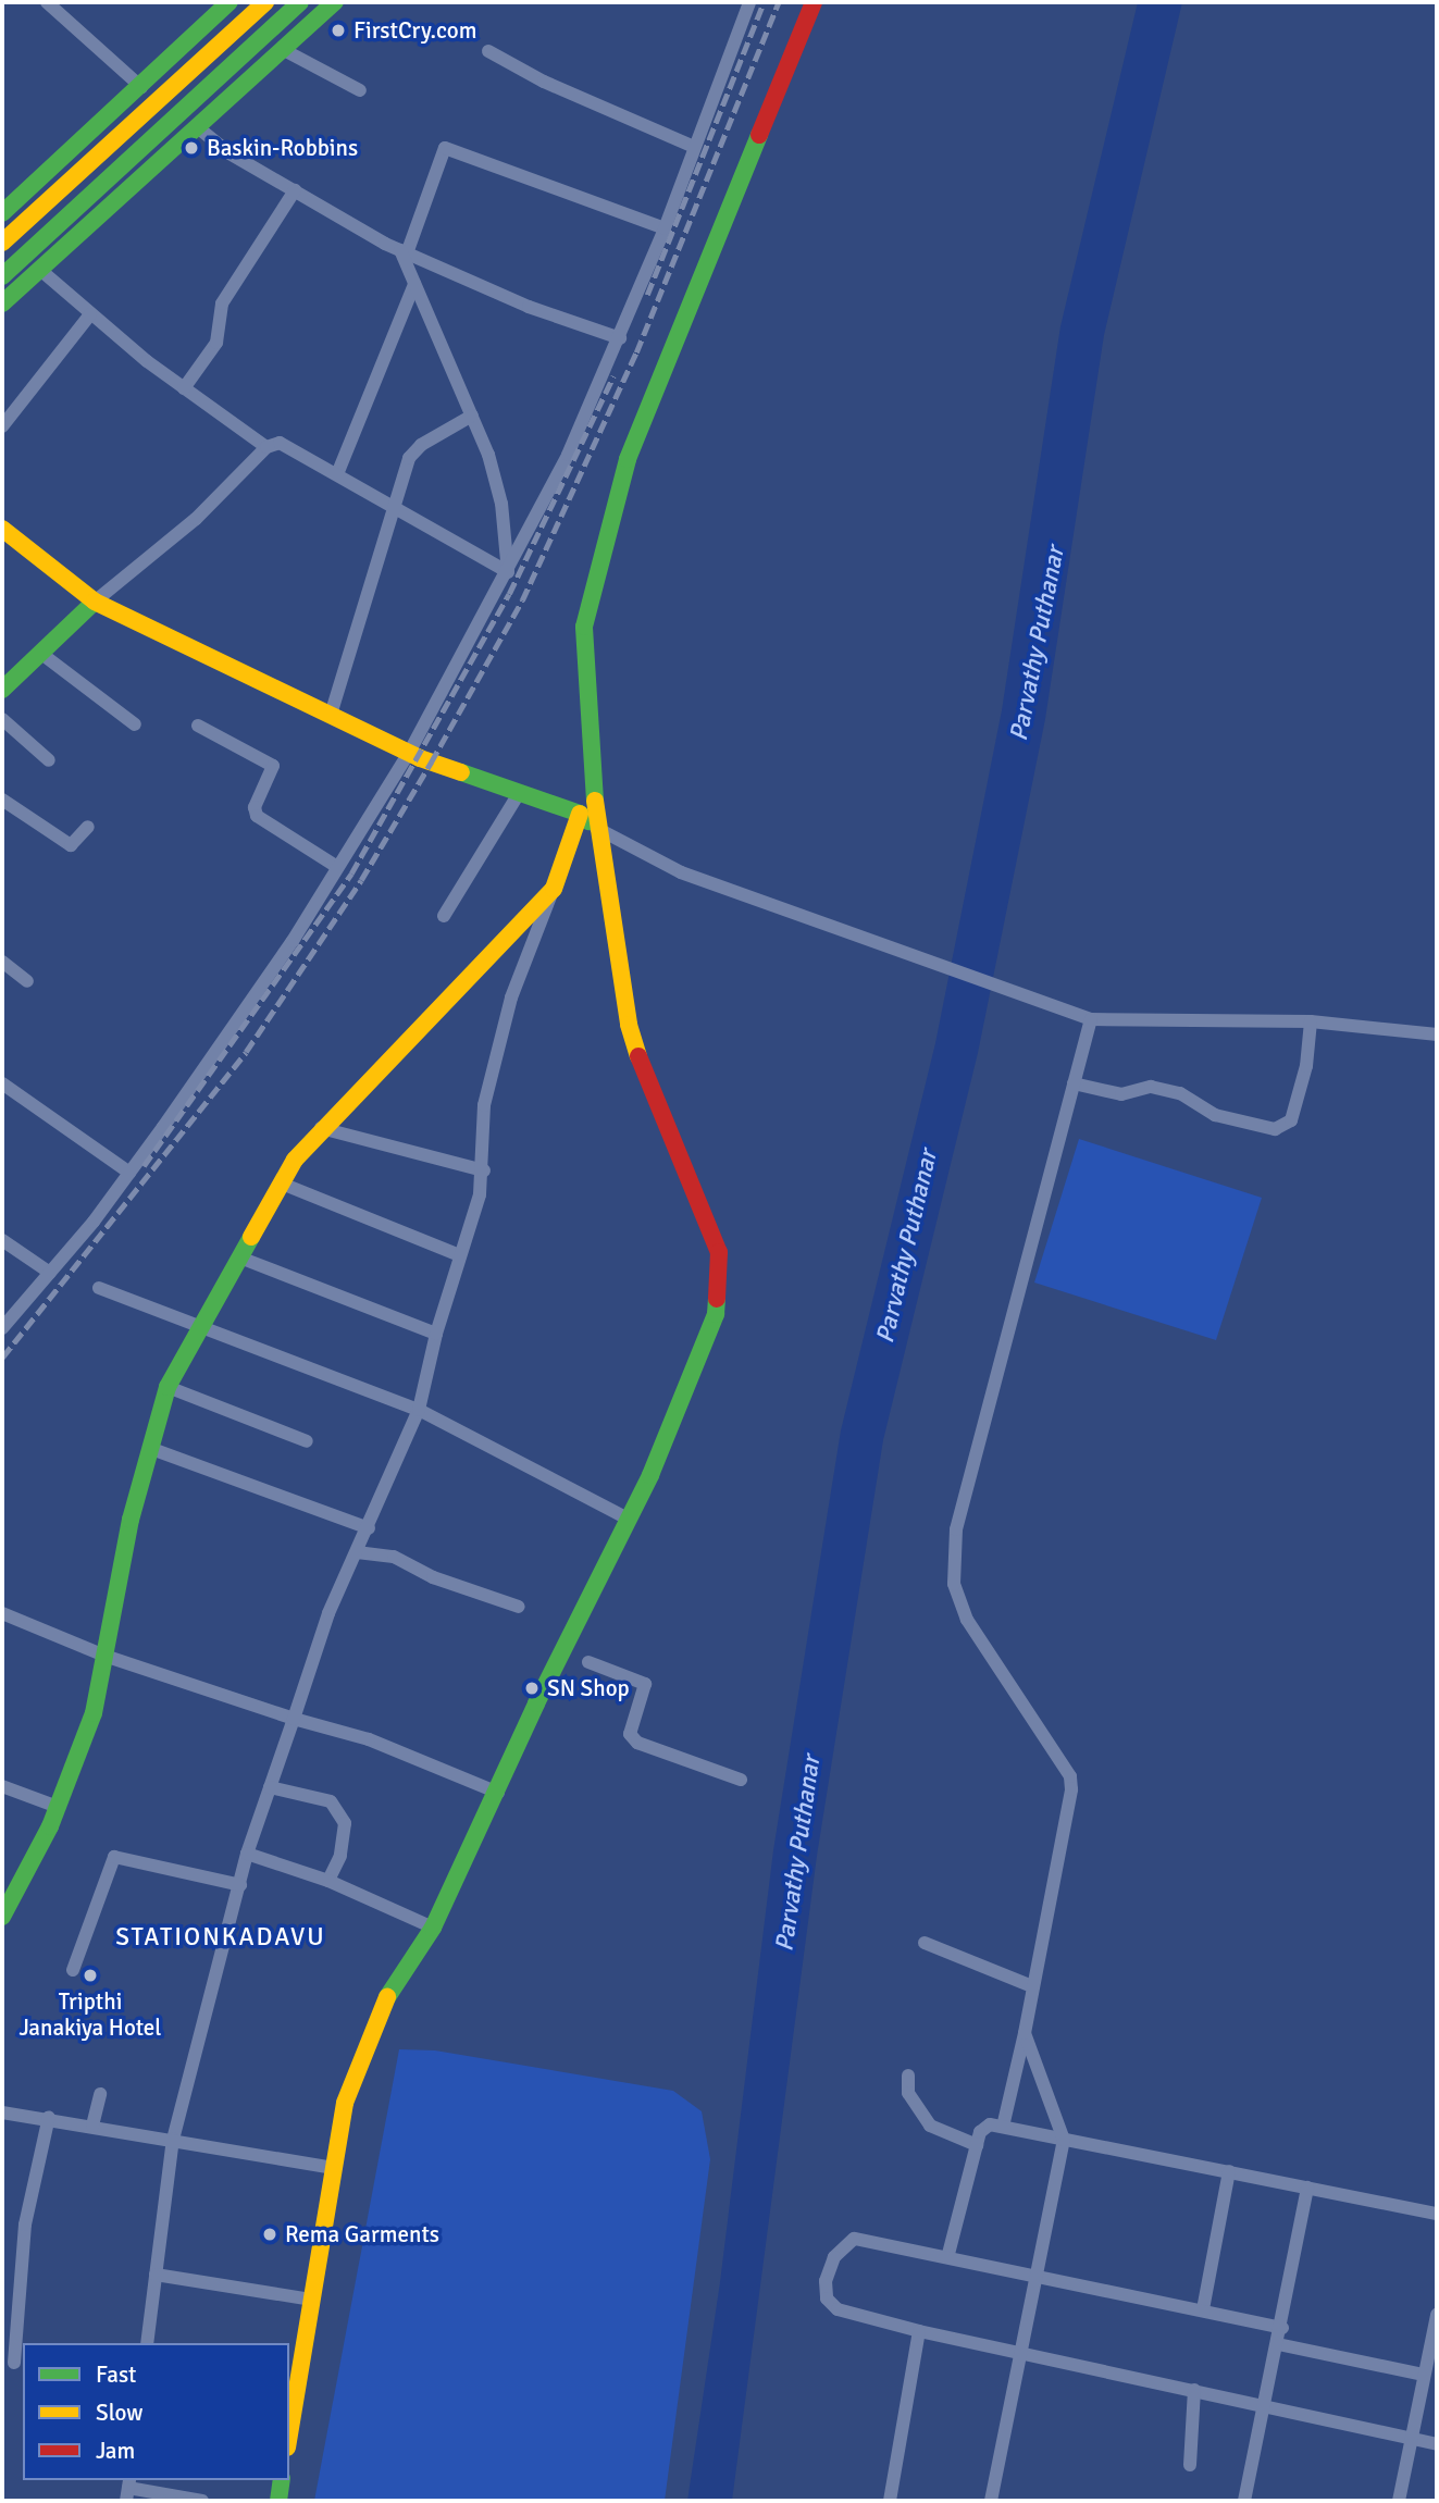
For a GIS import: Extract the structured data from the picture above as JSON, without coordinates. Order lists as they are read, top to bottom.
{
  "districts": ["STATIONKADAVU"],
  "water": ["Parvathy Puthanar"],
  "places": [
    "FirstCry.com",
    "Baskin-Robbins",
    "SN Shop",
    "Tripthi Janakiya Hotel",
    "Rema Garments"
  ],
  "legend": ["Fast", "Slow", "Jam"]
}
